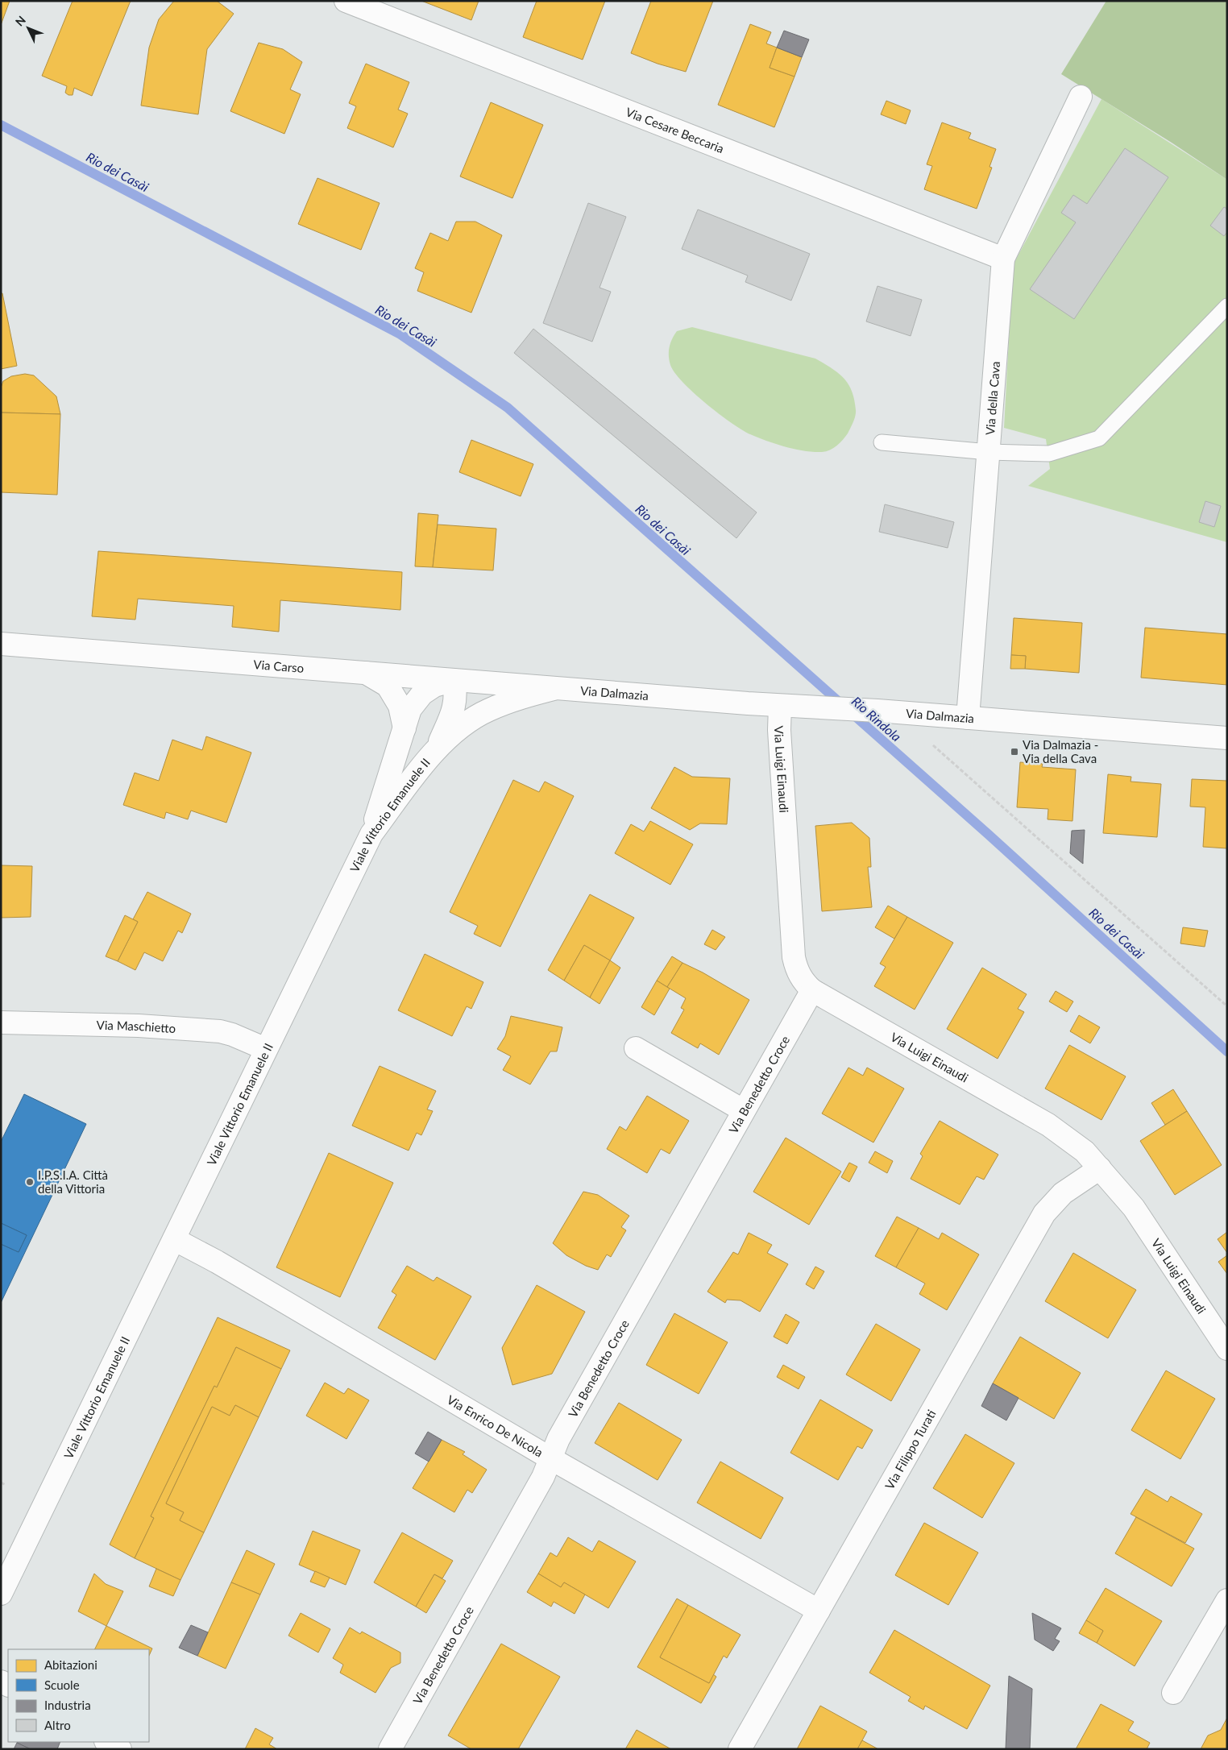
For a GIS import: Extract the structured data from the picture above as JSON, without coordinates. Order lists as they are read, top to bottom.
{
  "streets": {
    "street": [
      "Via Cesare Beccaria",
      "Via della Cava",
      "Via Carso",
      "Via Dalmazia",
      "Via Luigi Einaudi",
      "Viale Vittorio Emanuele II",
      "Via Maschietto",
      "Via Benedetto Croce",
      "Via Enrico De Nicola",
      "Via Filippo Turati"
    ]
  },
  "crossings": [
    ["Via Cesare Beccaria", "Via della Cava"],
    ["Via della Cava", "Via Dalmazia"],
    ["Via Carso", "Via Dalmazia"],
    ["Via Carso", "Viale Vittorio Emanuele II"],
    ["Via Dalmazia", "Via Luigi Einaudi"],
    ["Via Dalmazia", "Viale Vittorio Emanuele II"],
    ["Via Luigi Einaudi", "Via Benedetto Croce"],
    ["Via Luigi Einaudi", "Via Filippo Turati"],
    ["Viale Vittorio Emanuele II", "Via Maschietto"],
    ["Viale Vittorio Emanuele II", "Via Enrico De Nicola"],
    ["Via Benedetto Croce", "Via Enrico De Nicola"],
    ["Via Enrico De Nicola", "Via Filippo Turati"]
  ],
  "water": ["Rio dei Casài", "Rio Rindola"],
  "places": {
    "transit": ["Via Dalmazia - Via della Cava"],
    "other": ["I.P.S.I.A. Città della Vittoria"]
  },
  "legend": [
    "Abitazioni",
    "Scuole",
    "Industria",
    "Altro"
  ],
  "north": "top left"
}
